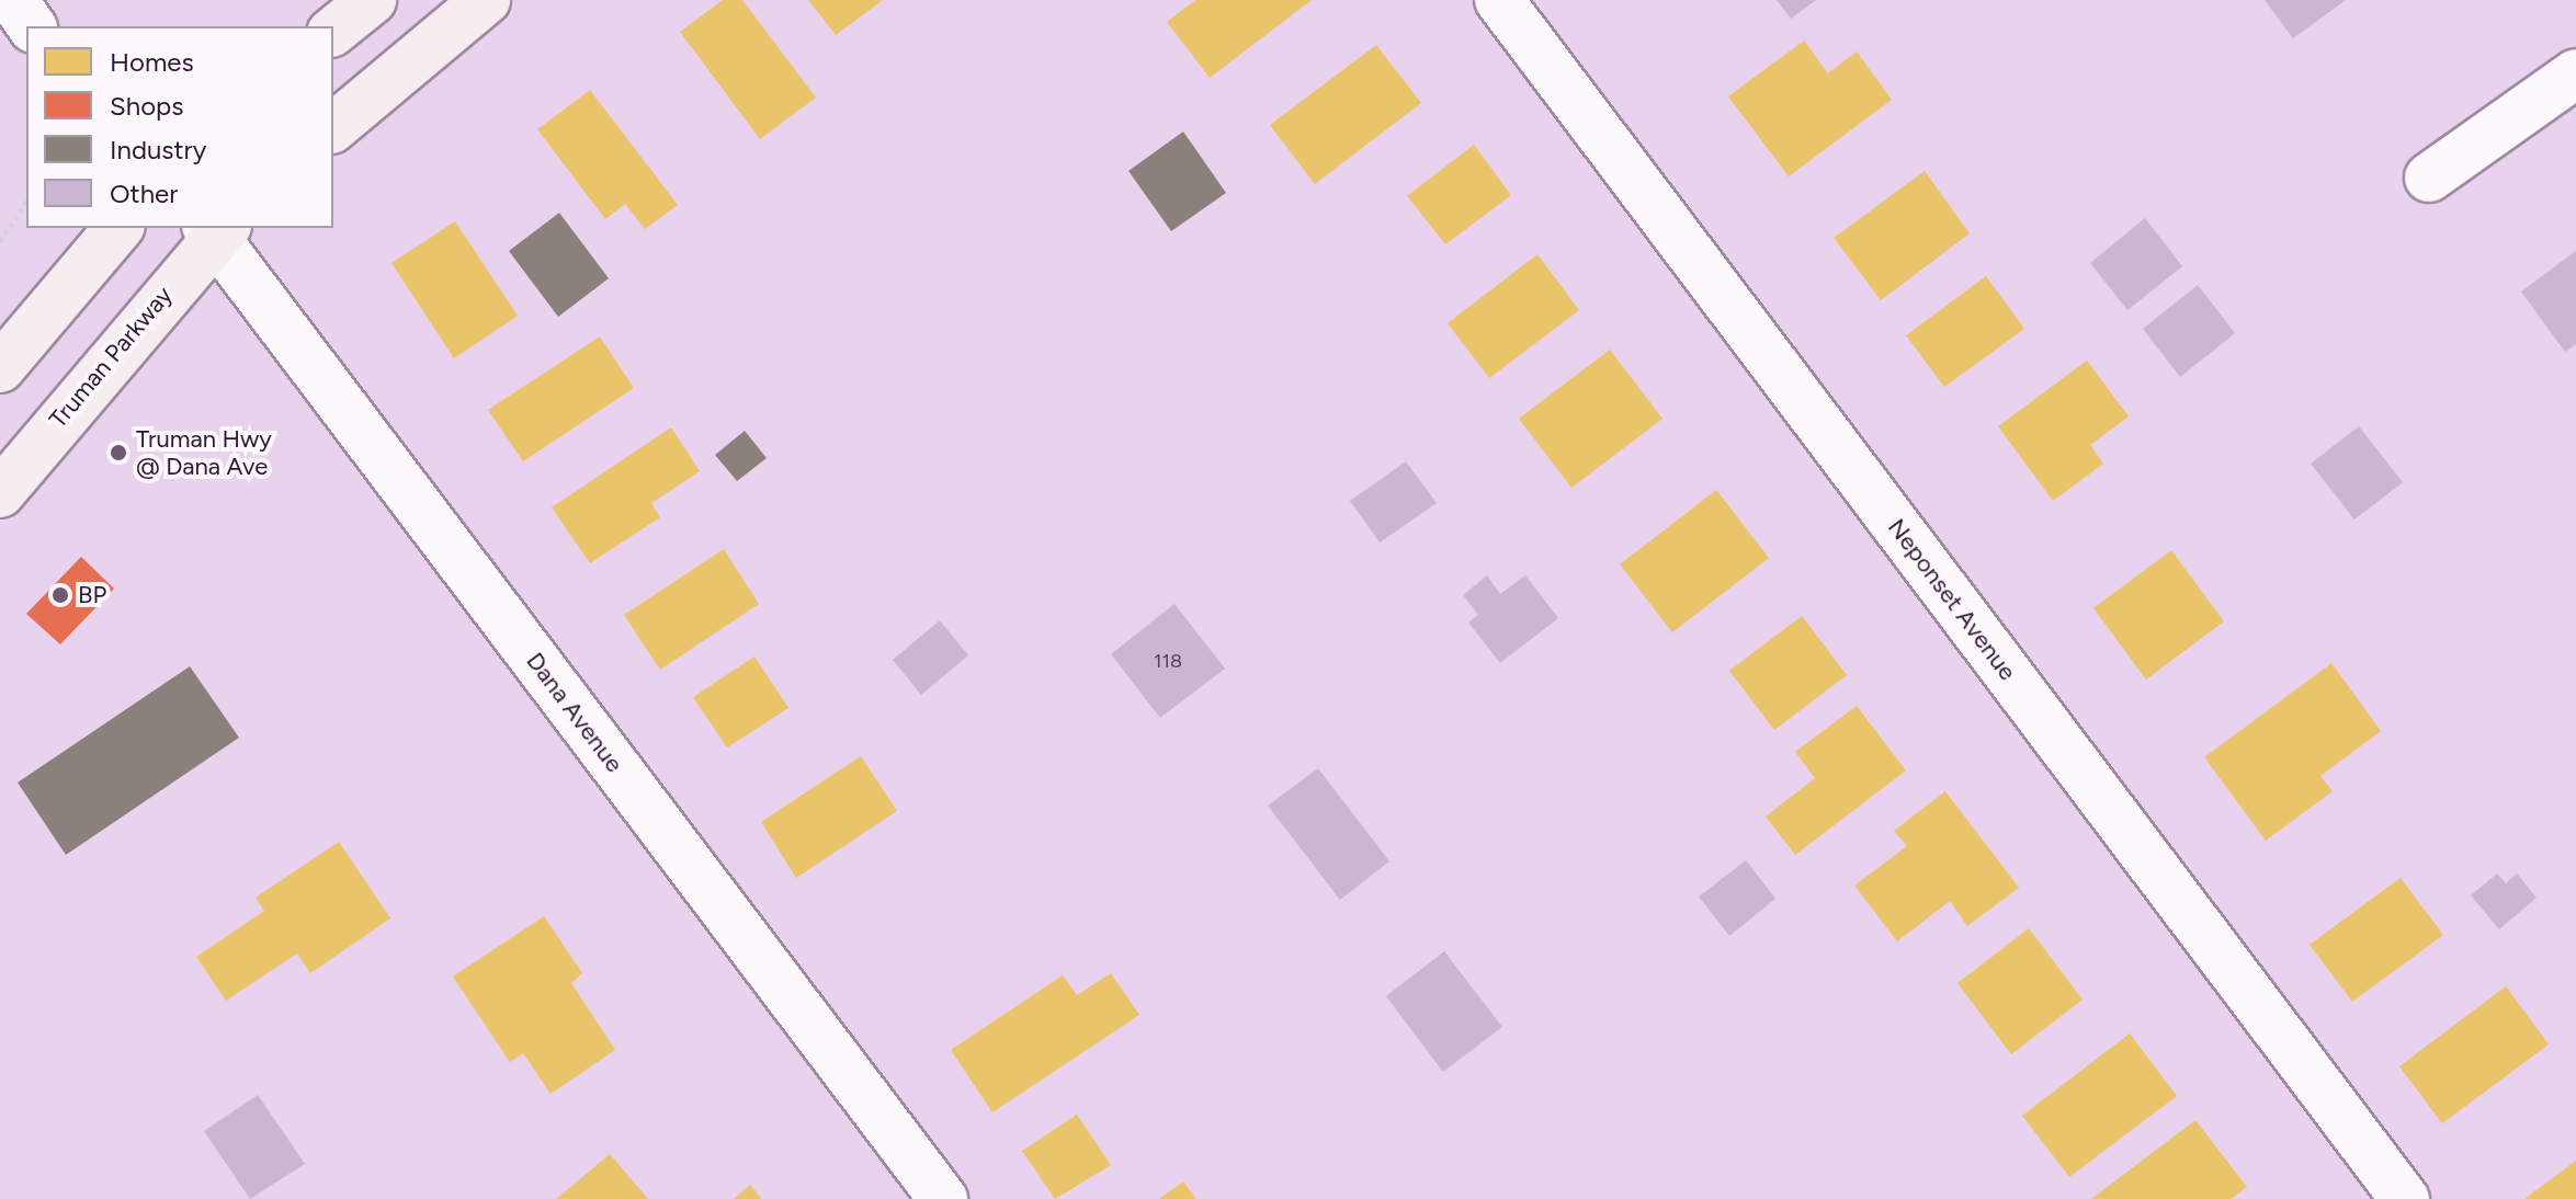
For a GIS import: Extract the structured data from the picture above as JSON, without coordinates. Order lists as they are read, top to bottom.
{
  "streets": {
    "main road": ["Truman Parkway"],
    "street": ["Neponset Avenue", "Dana Avenue"]
  },
  "crossings": [
    ["Truman Parkway", "Dana Avenue"]
  ],
  "places": ["Truman Hwy @ Dana Ave", "BP"],
  "house_numbers": ["118"],
  "legend": [
    "Homes",
    "Shops",
    "Industry",
    "Other"
  ]
}
